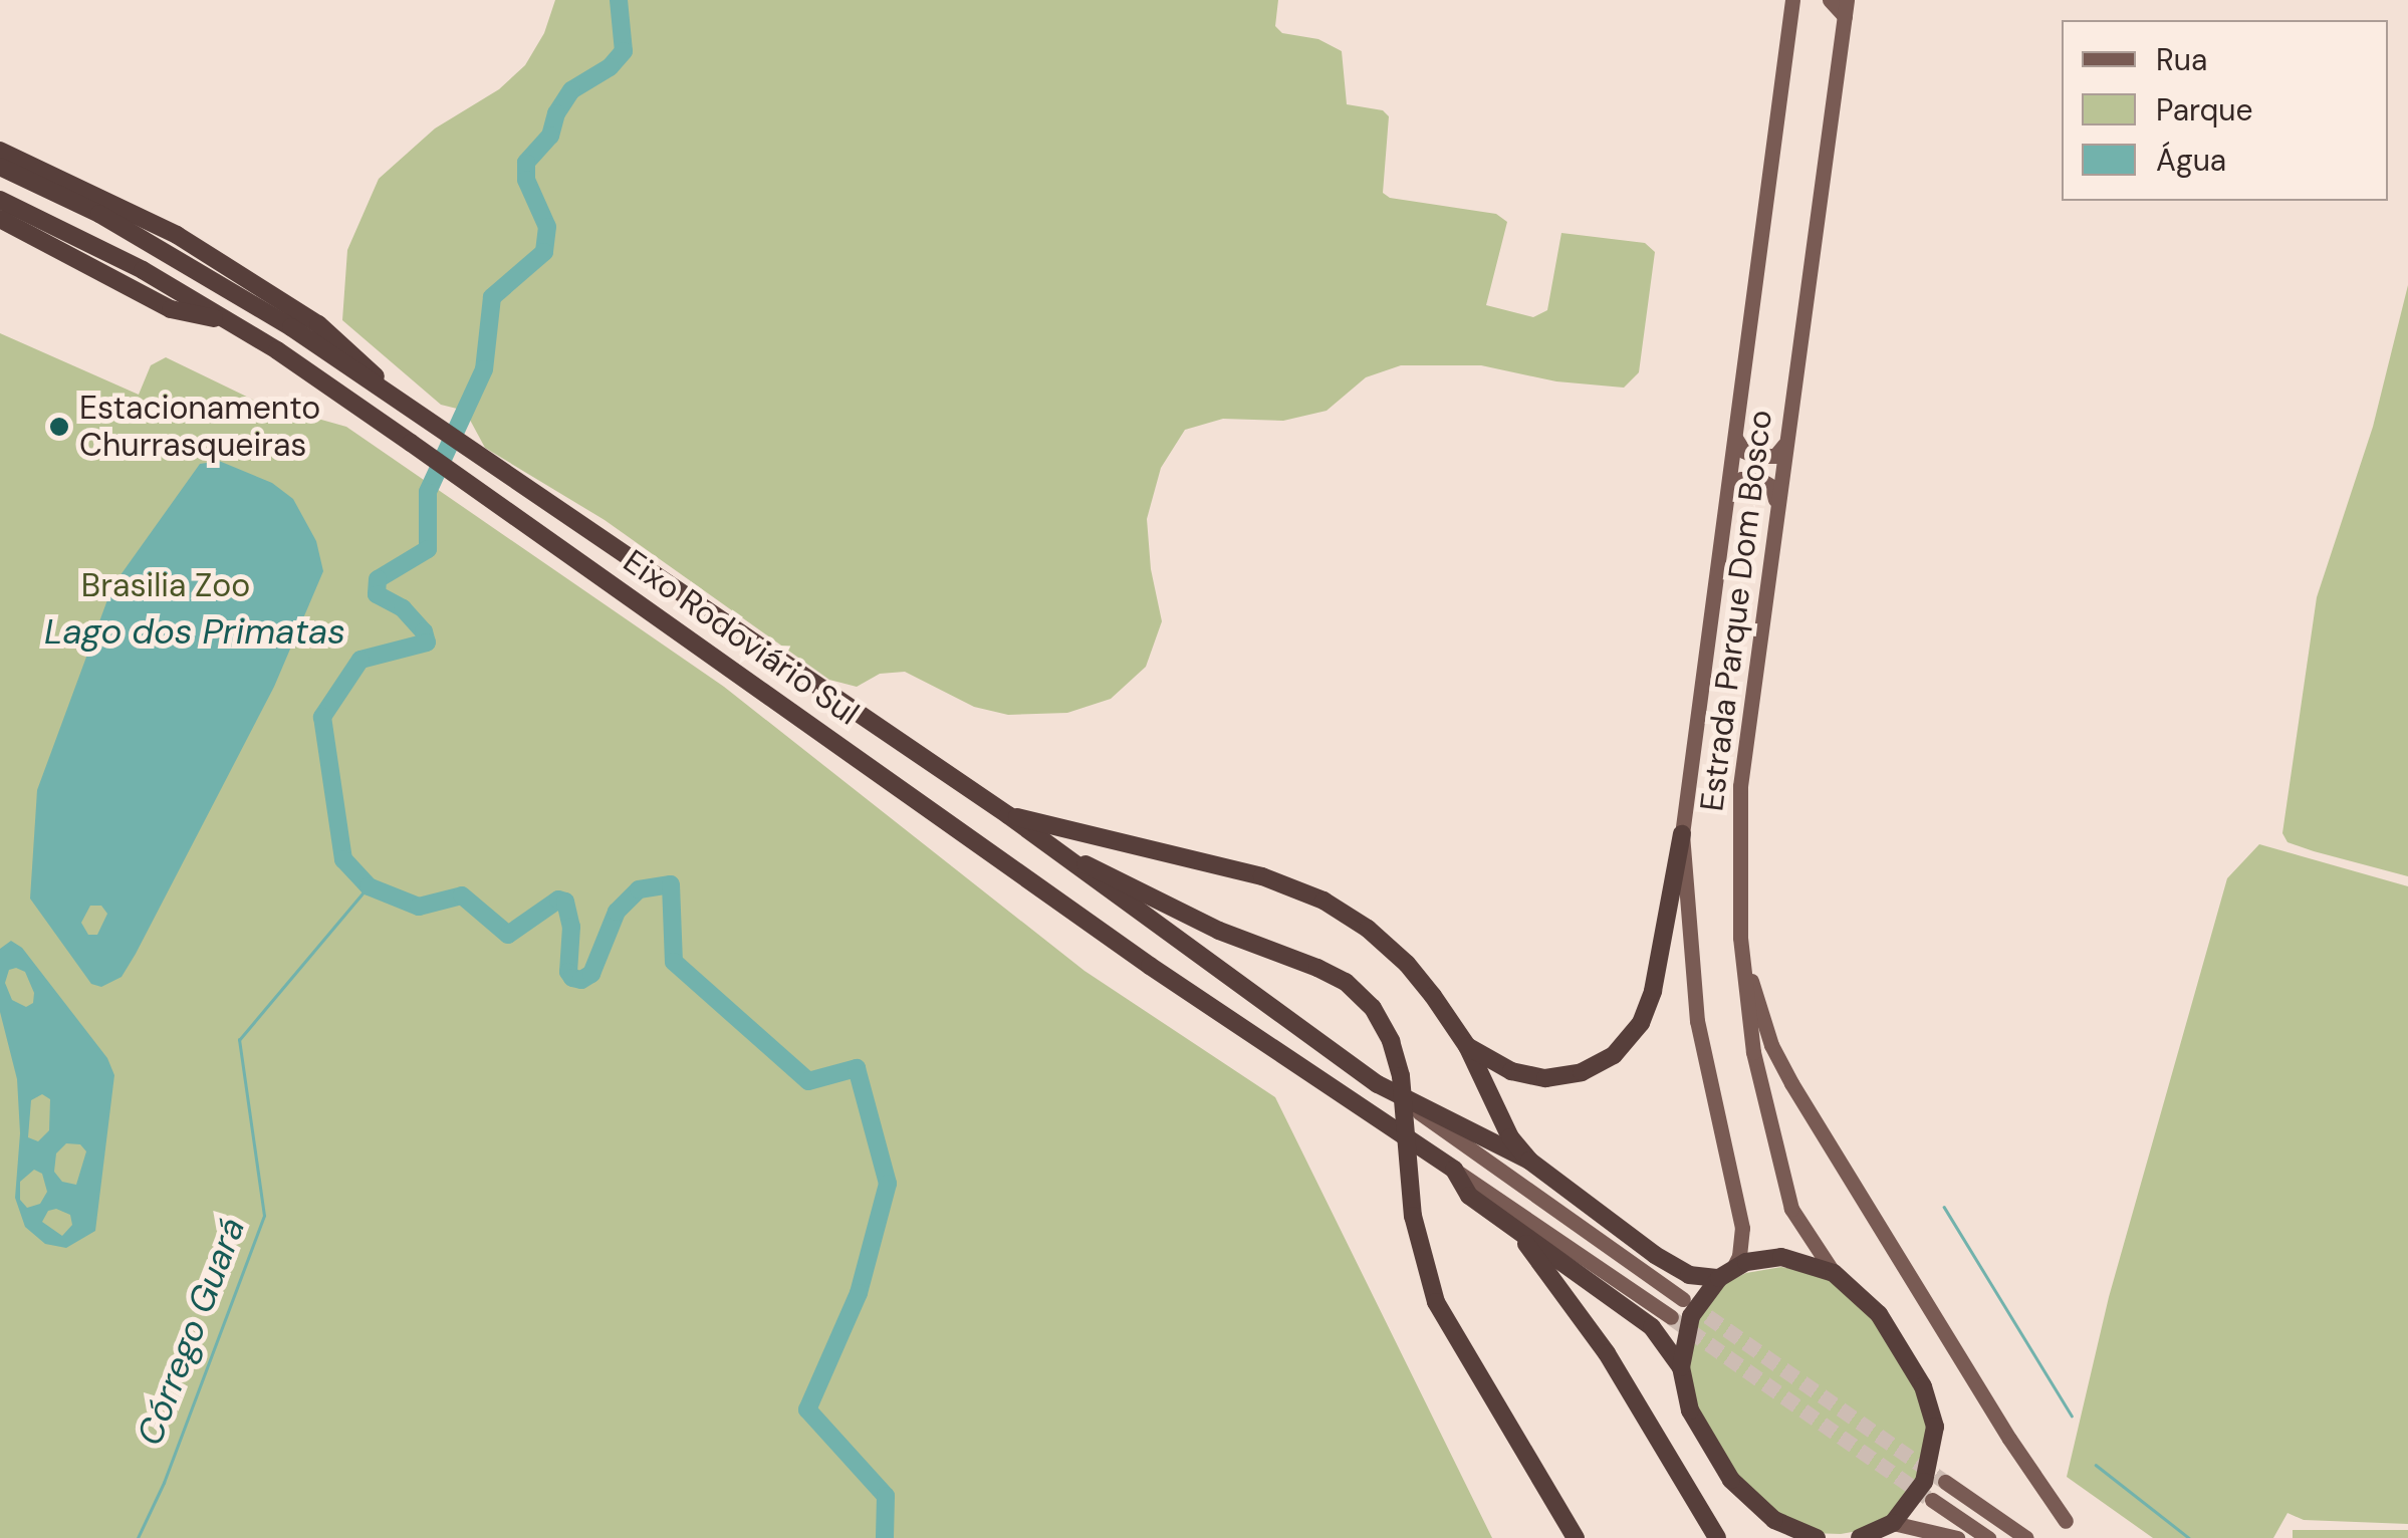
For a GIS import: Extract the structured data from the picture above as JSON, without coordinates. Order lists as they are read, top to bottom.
{
  "streets": {
    "highway": ["Eixo Rodoviário Sul"],
    "main road": ["Estrada Parque Dom Bosco"]
  },
  "water": ["Lago dos Primatas", "Córrego Guará"],
  "parks": ["Brasilia Zoo"],
  "places": ["Estacionamento Churrasqueiras"],
  "legend": ["Rua", "Parque", "Água"]
}
